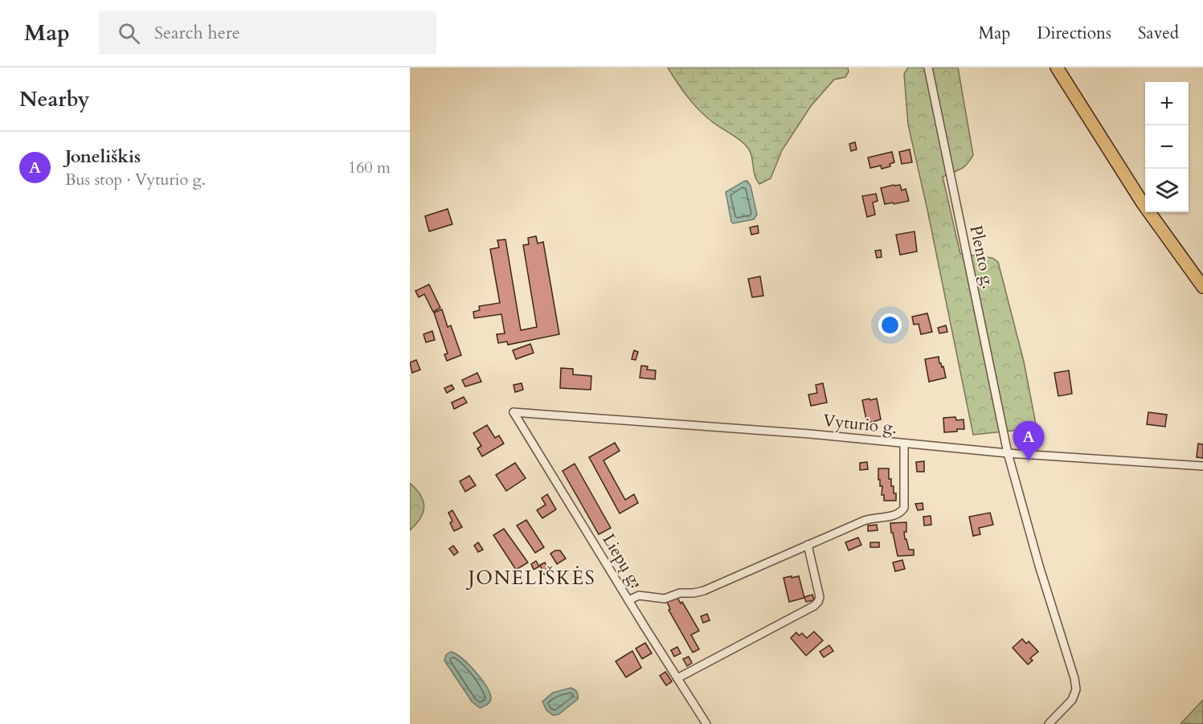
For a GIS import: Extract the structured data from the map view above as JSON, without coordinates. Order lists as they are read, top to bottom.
{
  "streets": {
    "street": ["Plento g.", "Vyturio g.", "Liepų g."]
  },
  "crossings": [
    ["Plento g.", "Vyturio g."],
    ["Vyturio g.", "Liepų g."]
  ],
  "districts": ["JONELIŠKĖS"],
  "page": {
    "header": "Map",
    "search": "Search here",
    "nav": ["Map", "Directions", "Saved"],
    "heading": "Nearby",
    "map_buttons": ["+", "−"],
    "list": [
      {
        "mark": "A",
        "name": "Joneliškis",
        "note": "Bus stop · Vyturio g.",
        "value": "160 m"
      }
    ],
    "pins": "A"
  }
}
